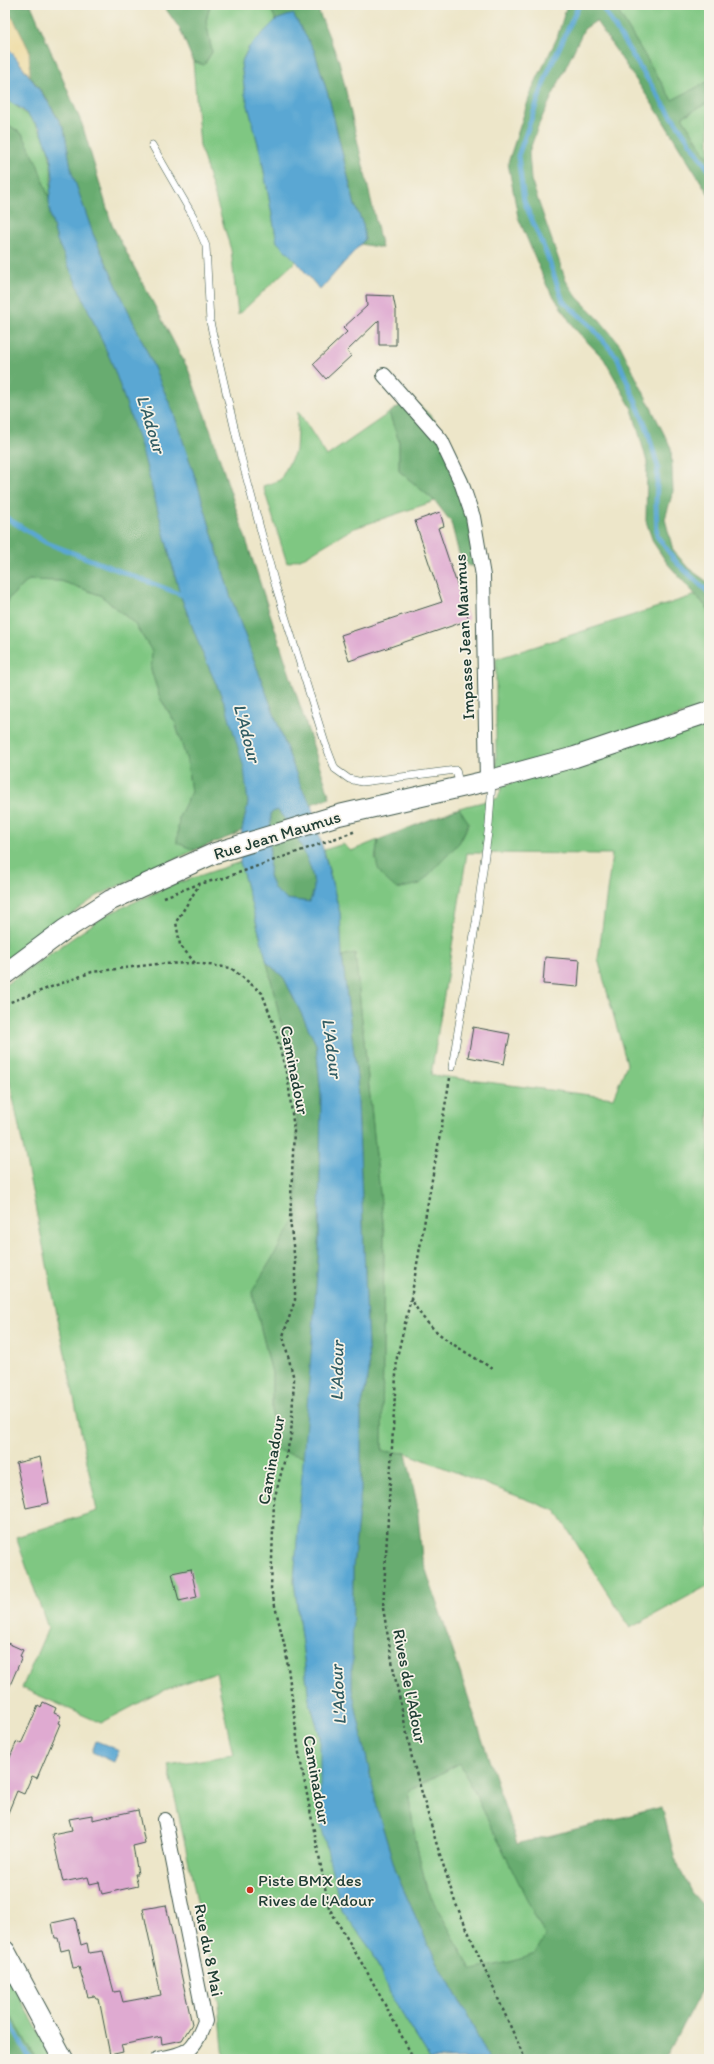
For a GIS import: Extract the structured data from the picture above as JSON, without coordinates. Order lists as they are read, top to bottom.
{
  "streets": {
    "main road": ["Rue Jean Maumus"],
    "street": ["Impasse Jean Maumus", "Rue du 8 Mai"],
    "path": ["Caminadour", "Rives de l'Adour"]
  },
  "crossings": [
    ["Impasse Jean Maumus", "Rue Jean Maumus"]
  ],
  "water": ["L'Adour"],
  "places": ["Piste BMX des Rives de l'Adour"]
}
